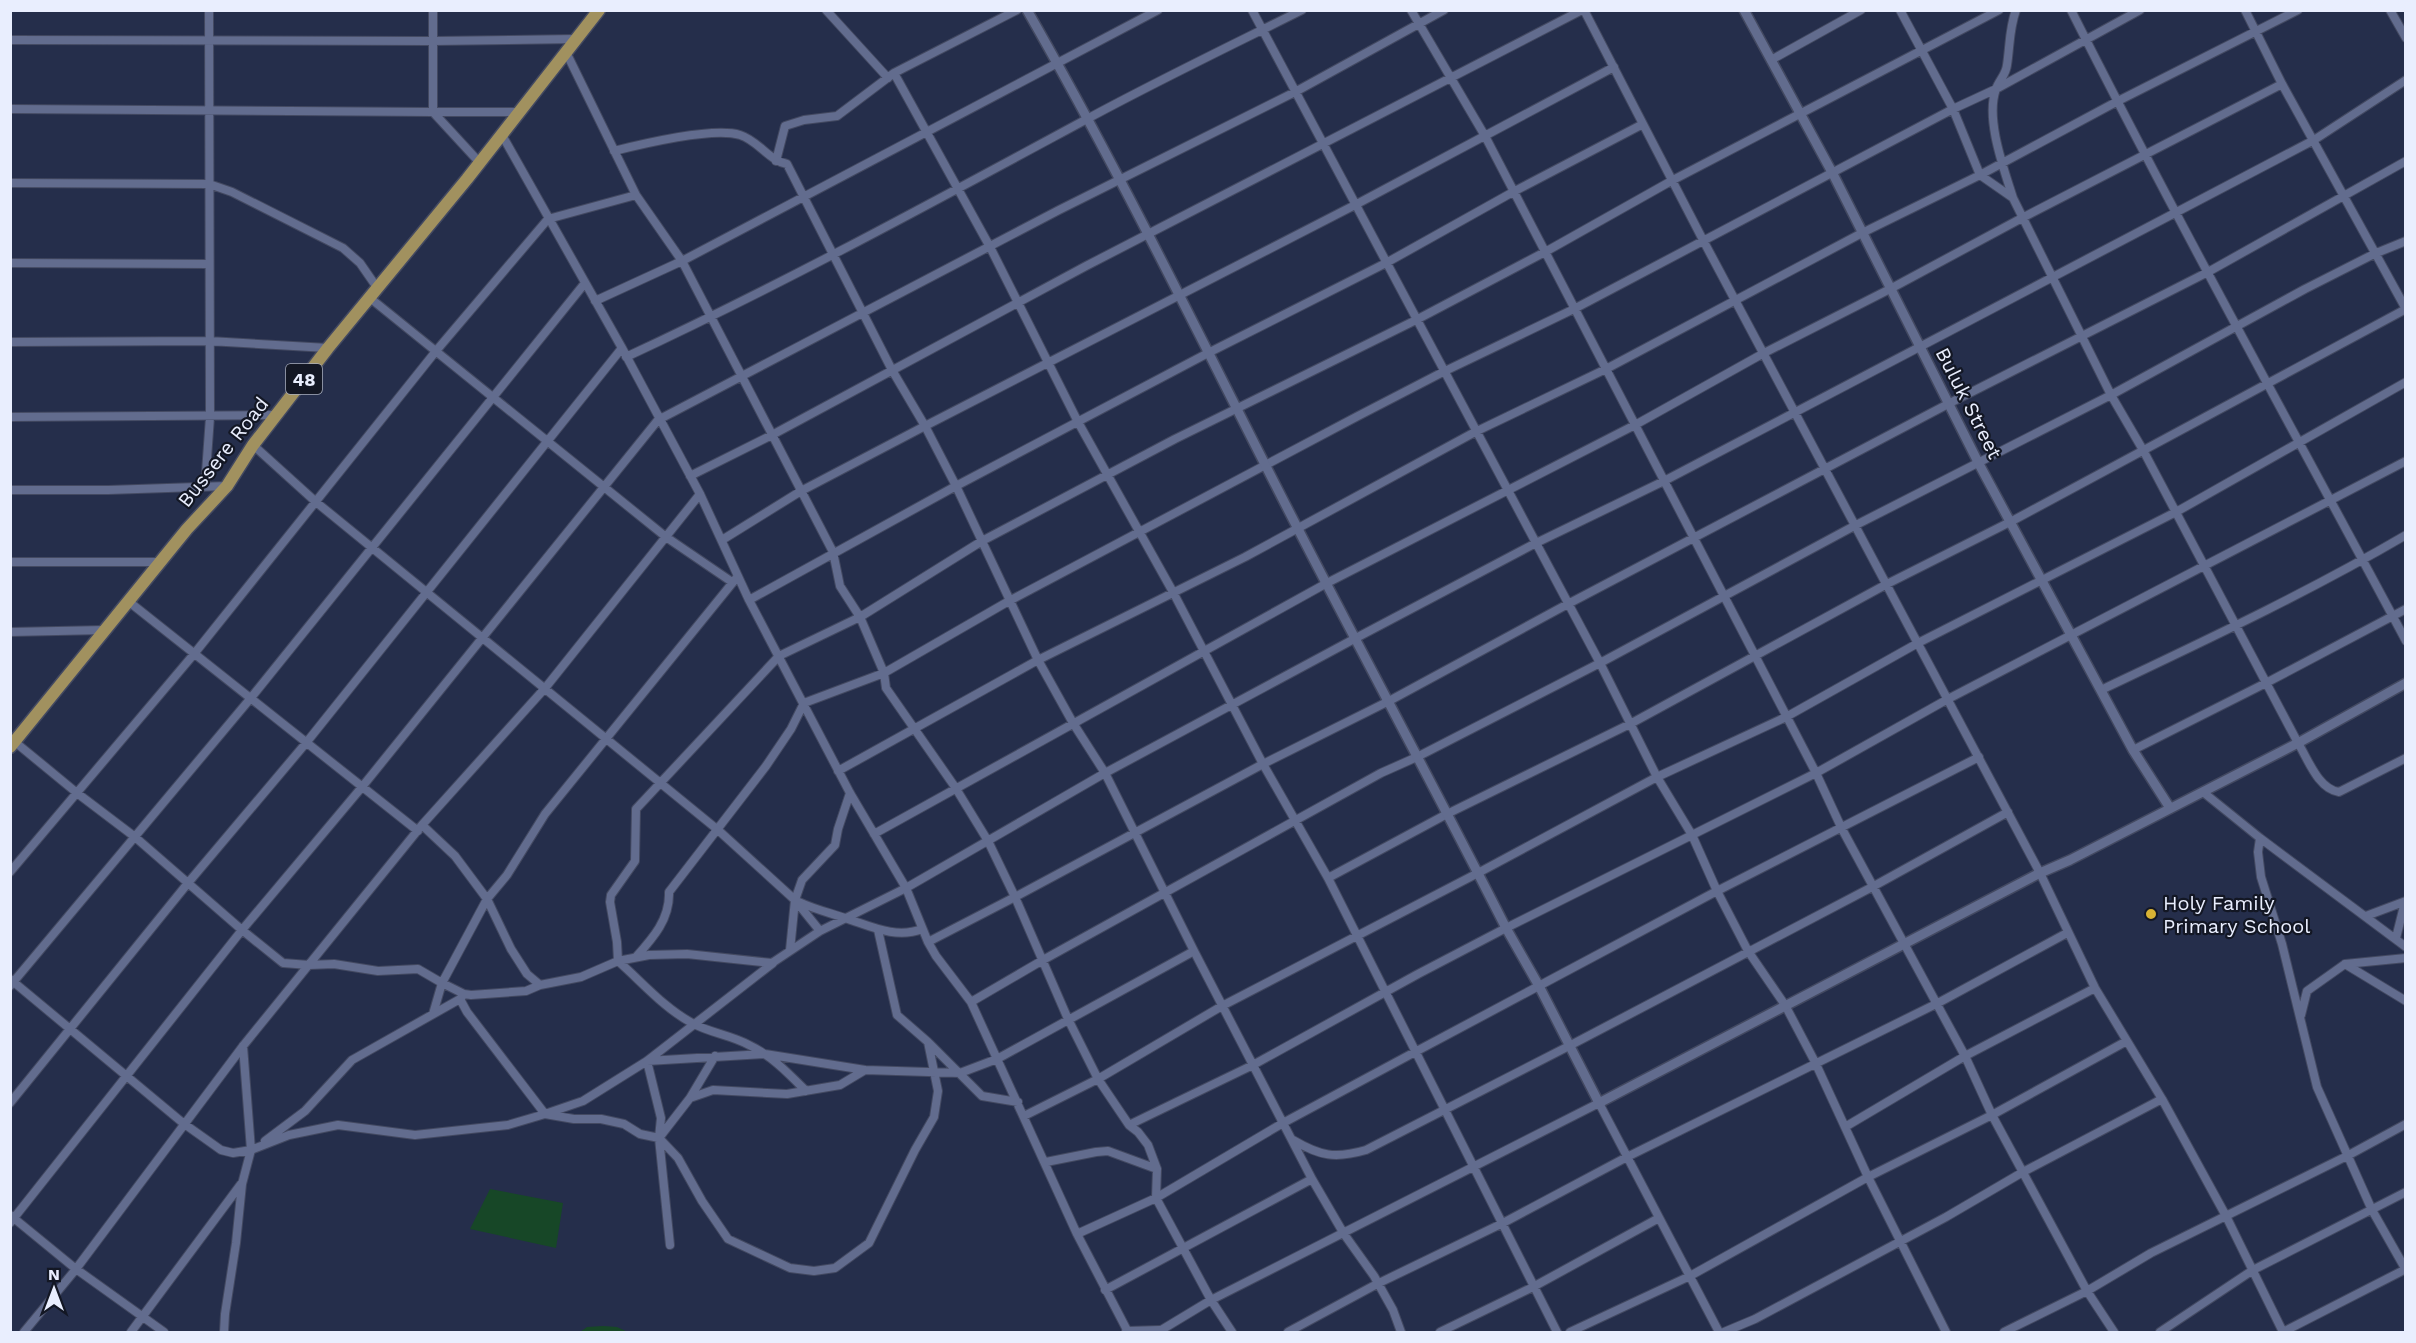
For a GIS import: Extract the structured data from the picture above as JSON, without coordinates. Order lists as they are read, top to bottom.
{
  "streets": {
    "main road": ["48", "Bussere Road"],
    "street": ["Buluk Street"]
  },
  "places": ["Holy Family Primary School"],
  "north": "top"
}
